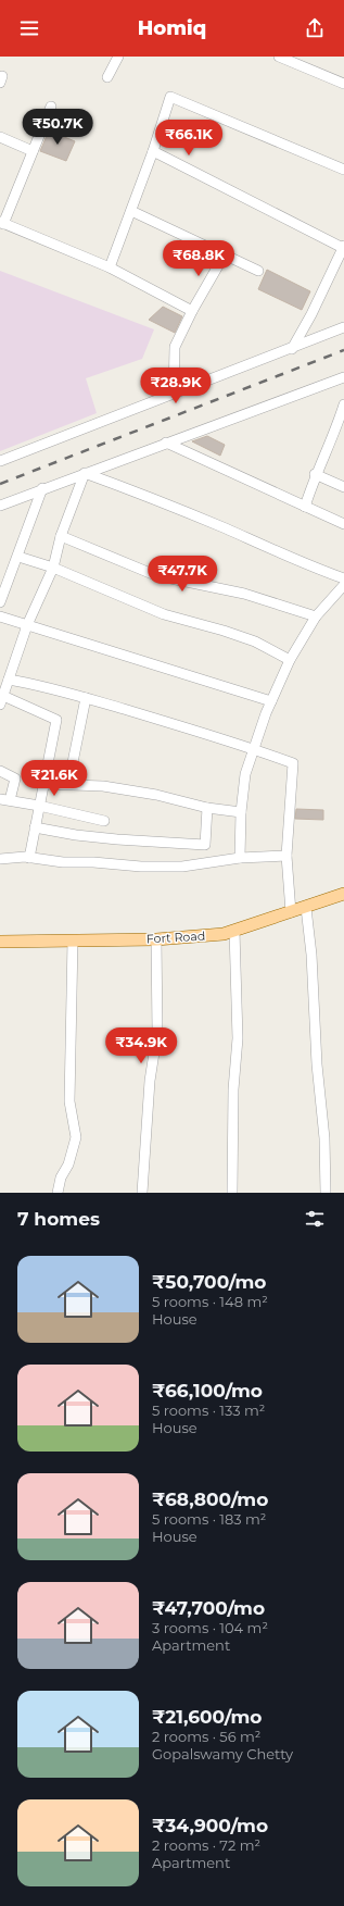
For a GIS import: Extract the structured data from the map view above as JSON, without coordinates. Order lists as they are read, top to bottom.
{
  "streets": {
    "main road": ["Fort Road"]
  },
  "page": {
    "header": "Homiq",
    "price": [
      "₹50.7K",
      "₹66.1K",
      "₹68.8K",
      "₹28.9K",
      "₹47.7K",
      "₹21.6K",
      "₹34.9K"
    ],
    "heading": "7 homes",
    "list": [
      {
        "name": "₹50,700/mo",
        "note": "5 rooms · 148 m² · House"
      },
      {
        "name": "₹66,100/mo",
        "note": "5 rooms · 133 m² · House"
      },
      {
        "name": "₹68,800/mo",
        "note": "5 rooms · 183 m² · House"
      },
      {
        "name": "₹47,700/mo",
        "note": "3 rooms · 104 m² · Apartment"
      },
      {
        "name": "₹21,600/mo",
        "note": "2 rooms · 56 m² · Gopalswamy Chetty"
      },
      {
        "name": "₹34,900/mo",
        "note": "2 rooms · 72 m² · Apartment"
      }
    ]
  }
}
